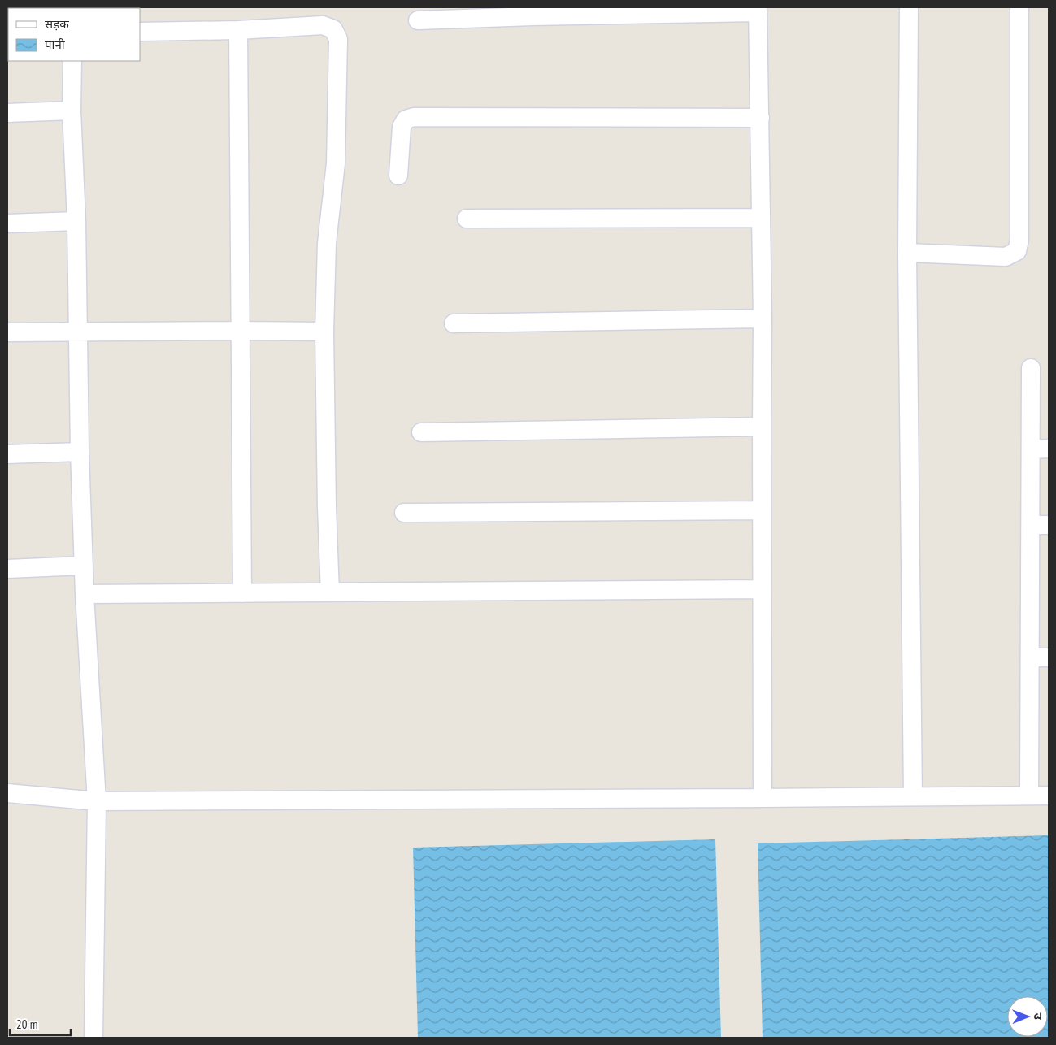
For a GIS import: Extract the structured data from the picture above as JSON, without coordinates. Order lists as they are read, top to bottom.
{
  "legend": ["सड़क", "पानी"],
  "scale_bar": "20 m",
  "north": "right"
}
